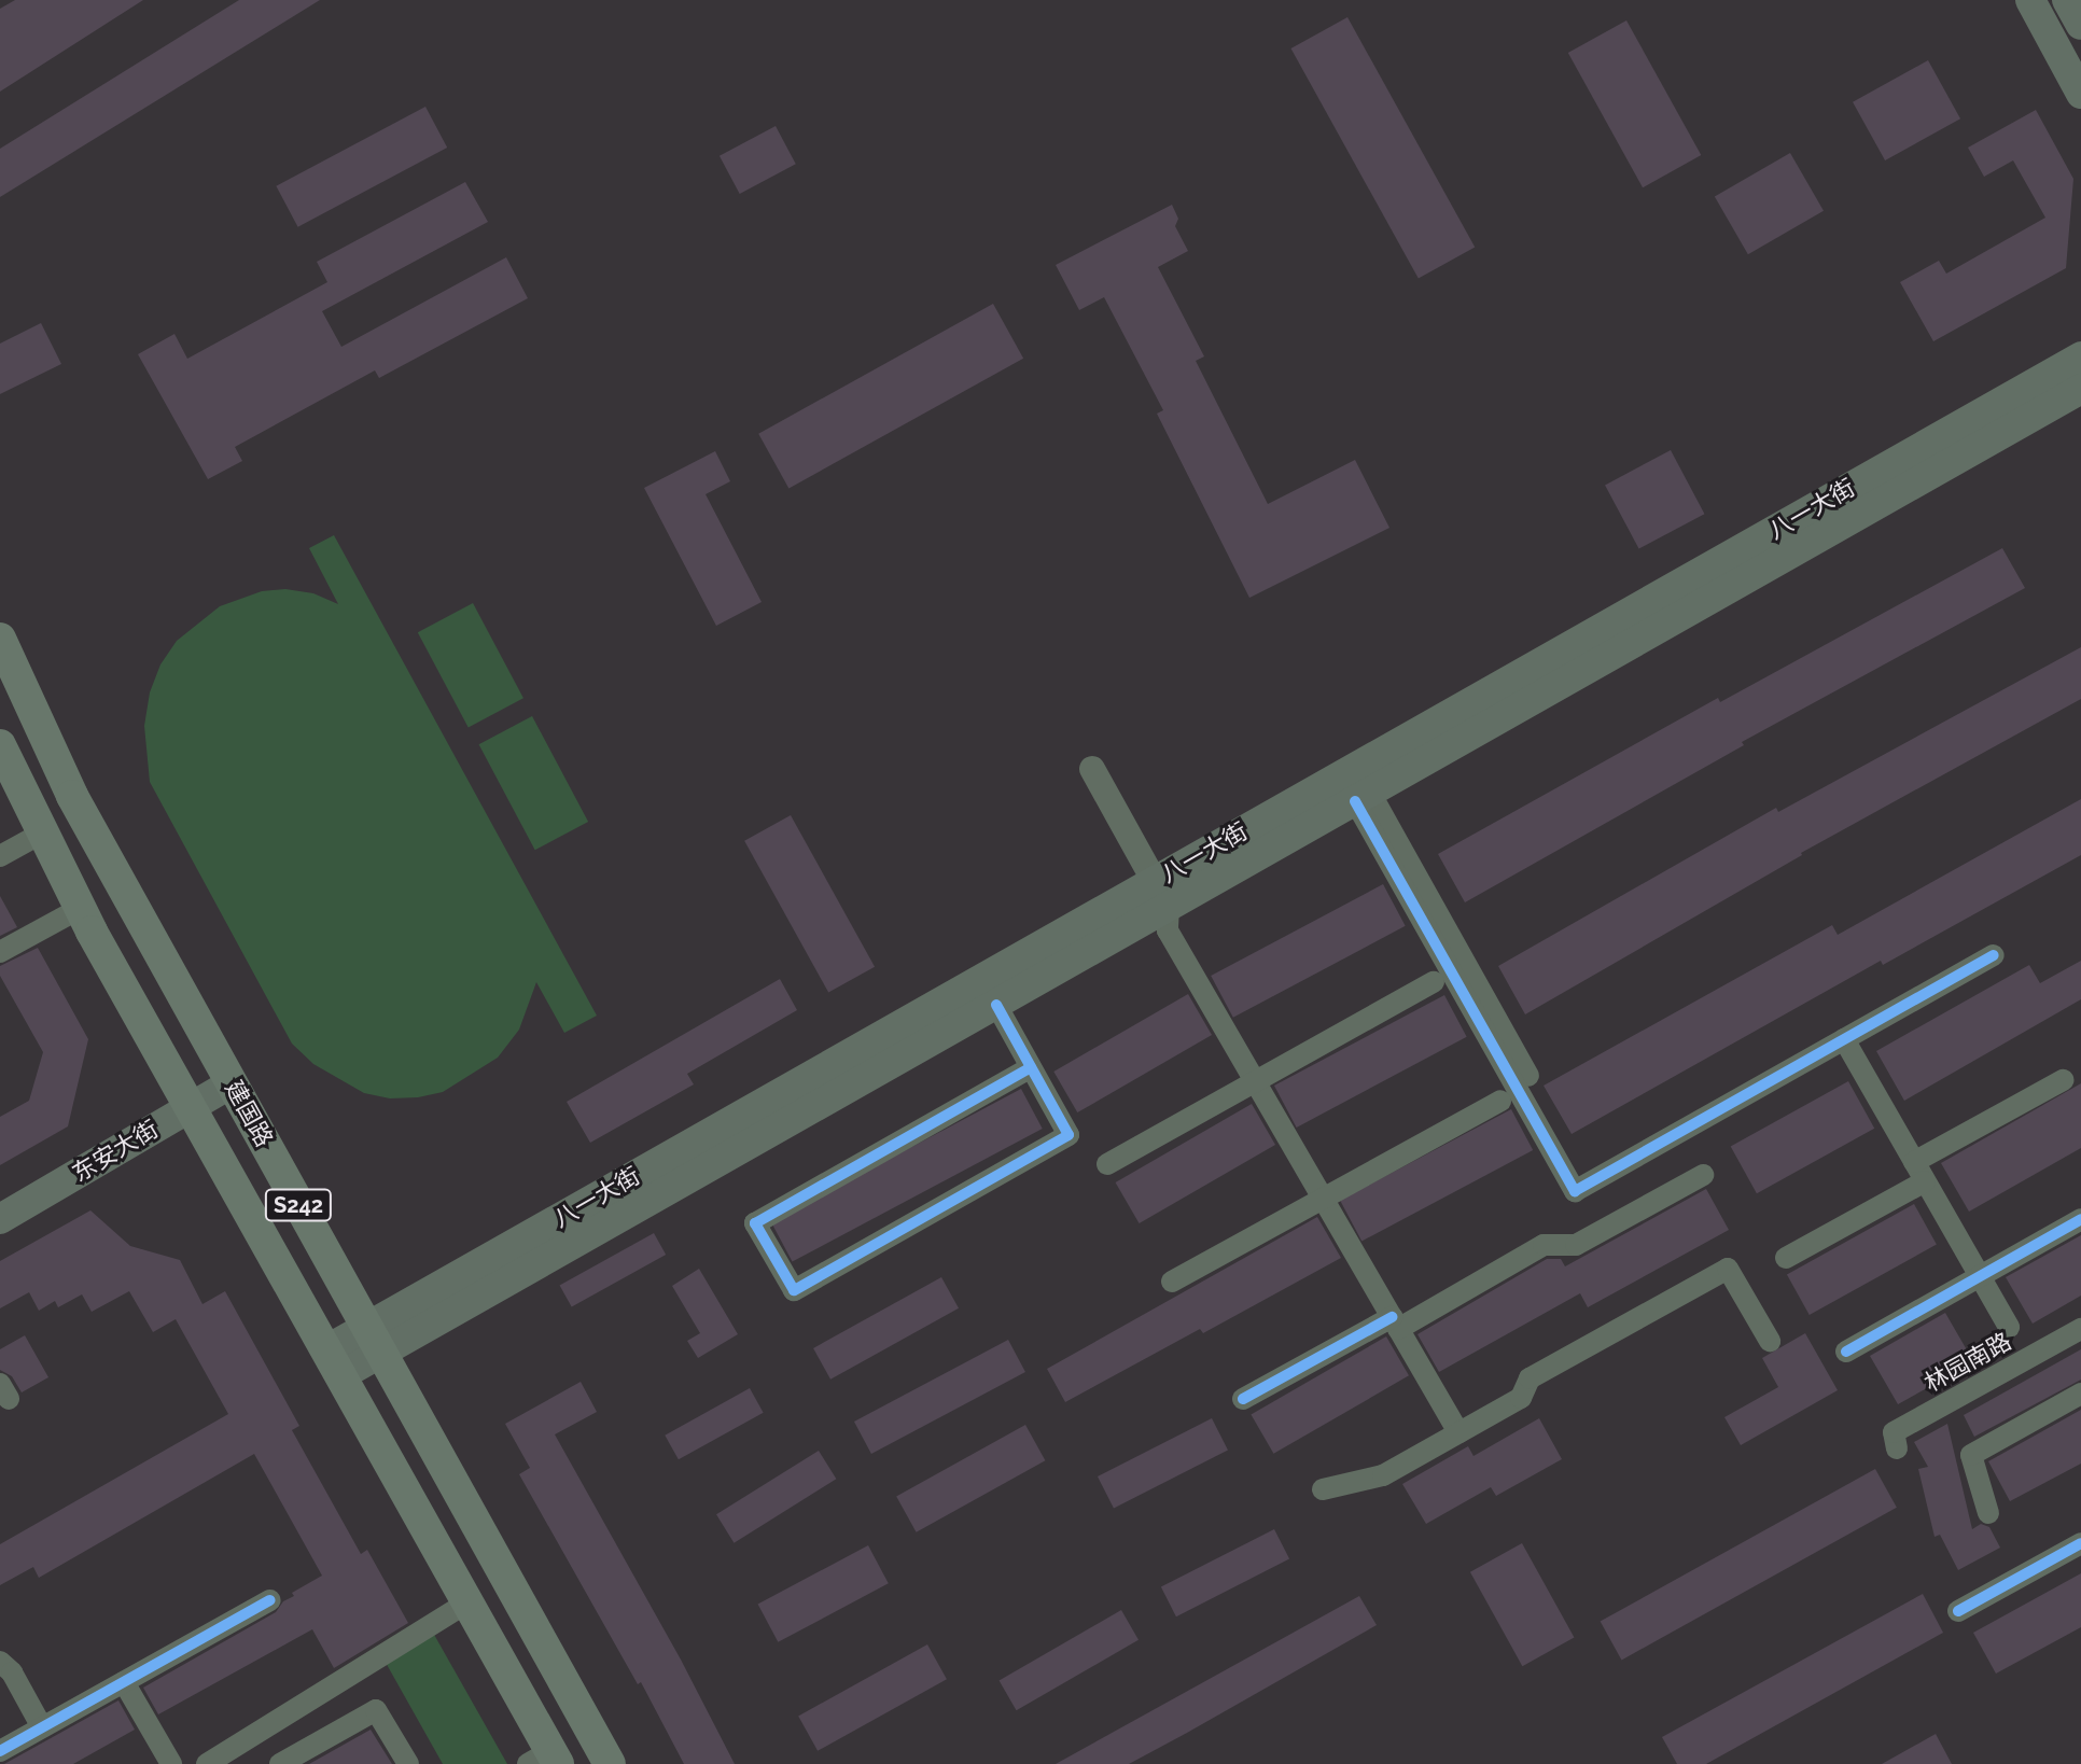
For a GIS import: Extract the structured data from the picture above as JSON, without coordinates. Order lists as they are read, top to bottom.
{
  "streets": {
    "main road": [
      "八一大街",
      "建国路",
      "东安大街",
      "S242"
    ],
    "street": ["林园南路"]
  },
  "crossings": [
    ["八一大街", "建国路"],
    ["建国路", "东安大街"]
  ]
}
